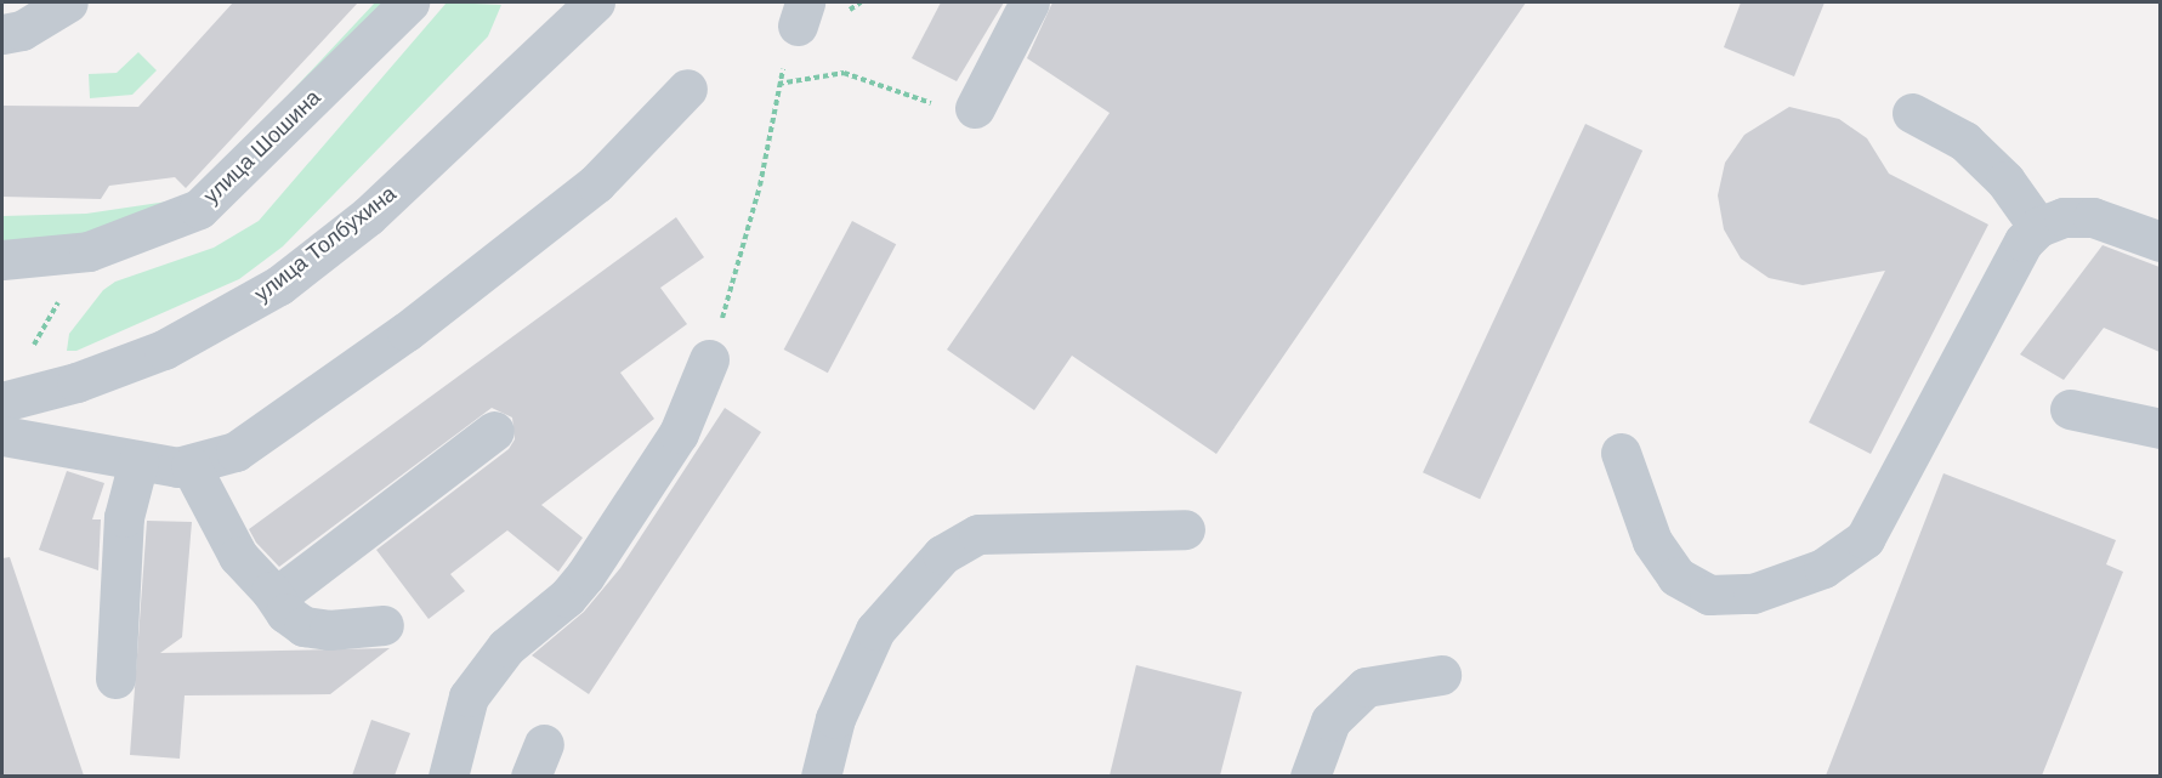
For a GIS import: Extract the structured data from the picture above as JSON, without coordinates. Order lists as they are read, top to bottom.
{
  "streets": {
    "street": ["улица Шошина", "улица Толбухина"]
  }
}
